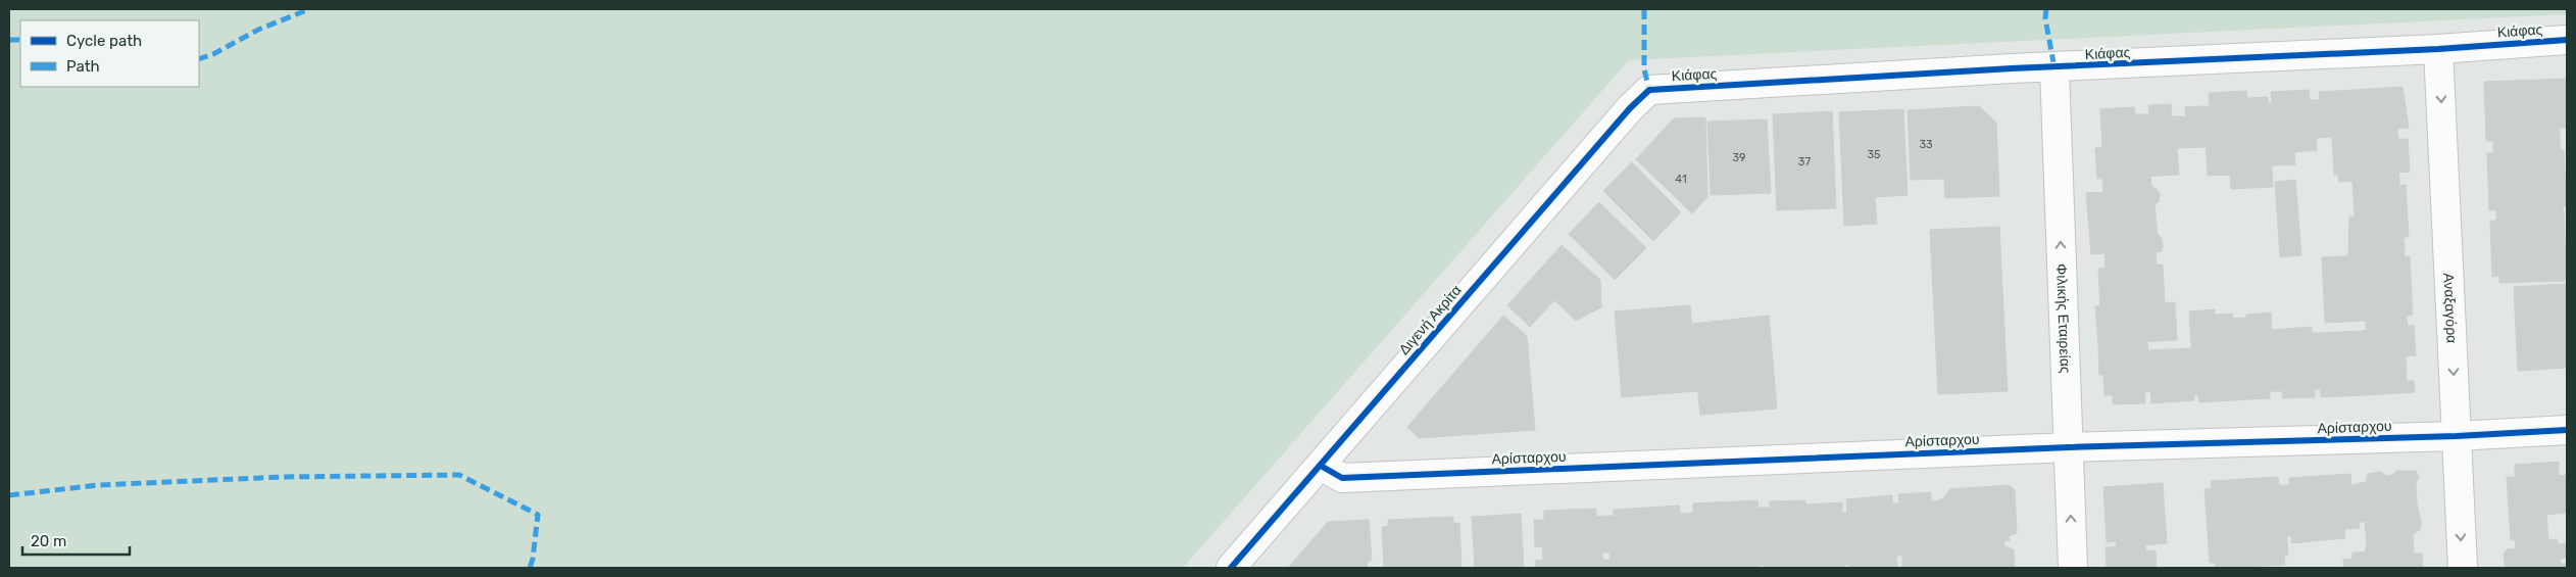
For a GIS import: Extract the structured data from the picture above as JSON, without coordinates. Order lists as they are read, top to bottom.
{
  "streets": {
    "street": [
      "Κιάφας",
      "Αναξαγόρα",
      "Φιλικής Εταιρείας",
      "Διγενή Ακρίτα",
      "Αρίσταρχου"
    ]
  },
  "crossings": [
    ["Κιάφας", "Αναξαγόρα"],
    ["Κιάφας", "Φιλικής Εταιρείας"],
    ["Κιάφας", "Διγενή Ακρίτα"],
    ["Αναξαγόρα", "Αρίσταρχου"],
    ["Φιλικής Εταιρείας", "Αρίσταρχου"],
    ["Διγενή Ακρίτα", "Αρίσταρχου"]
  ],
  "one_way": ["Αναξαγόρα", "Φιλικής Εταιρείας"],
  "house_numbers": [
    "33",
    "35",
    "39",
    "37",
    "41"
  ],
  "legend": ["Cycle path", "Path"],
  "scale_bar": "20 m"
}
